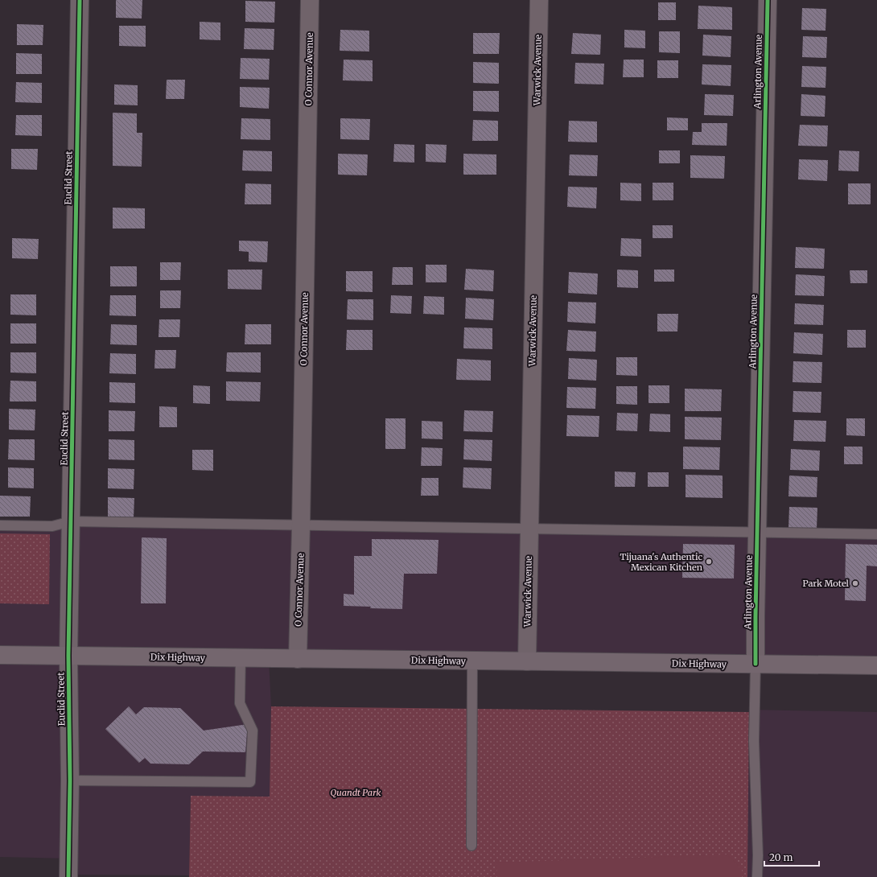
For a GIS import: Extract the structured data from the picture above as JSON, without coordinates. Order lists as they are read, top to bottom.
{
  "streets": {
    "main road": ["Dix Highway"],
    "street": [
      "O Connor Avenue",
      "Warwick Avenue",
      "Arlington Avenue",
      "Euclid Street"
    ]
  },
  "crossings": [
    ["O Connor Avenue", "Dix Highway"],
    ["Warwick Avenue", "Dix Highway"],
    ["Arlington Avenue", "Dix Highway"],
    ["Euclid Street", "Dix Highway"]
  ],
  "parks": ["Quandt Park"],
  "places": ["Tijuana's Authentic Mexican Kitchen", "Park Motel"],
  "scale_bar": "20 m"
}
